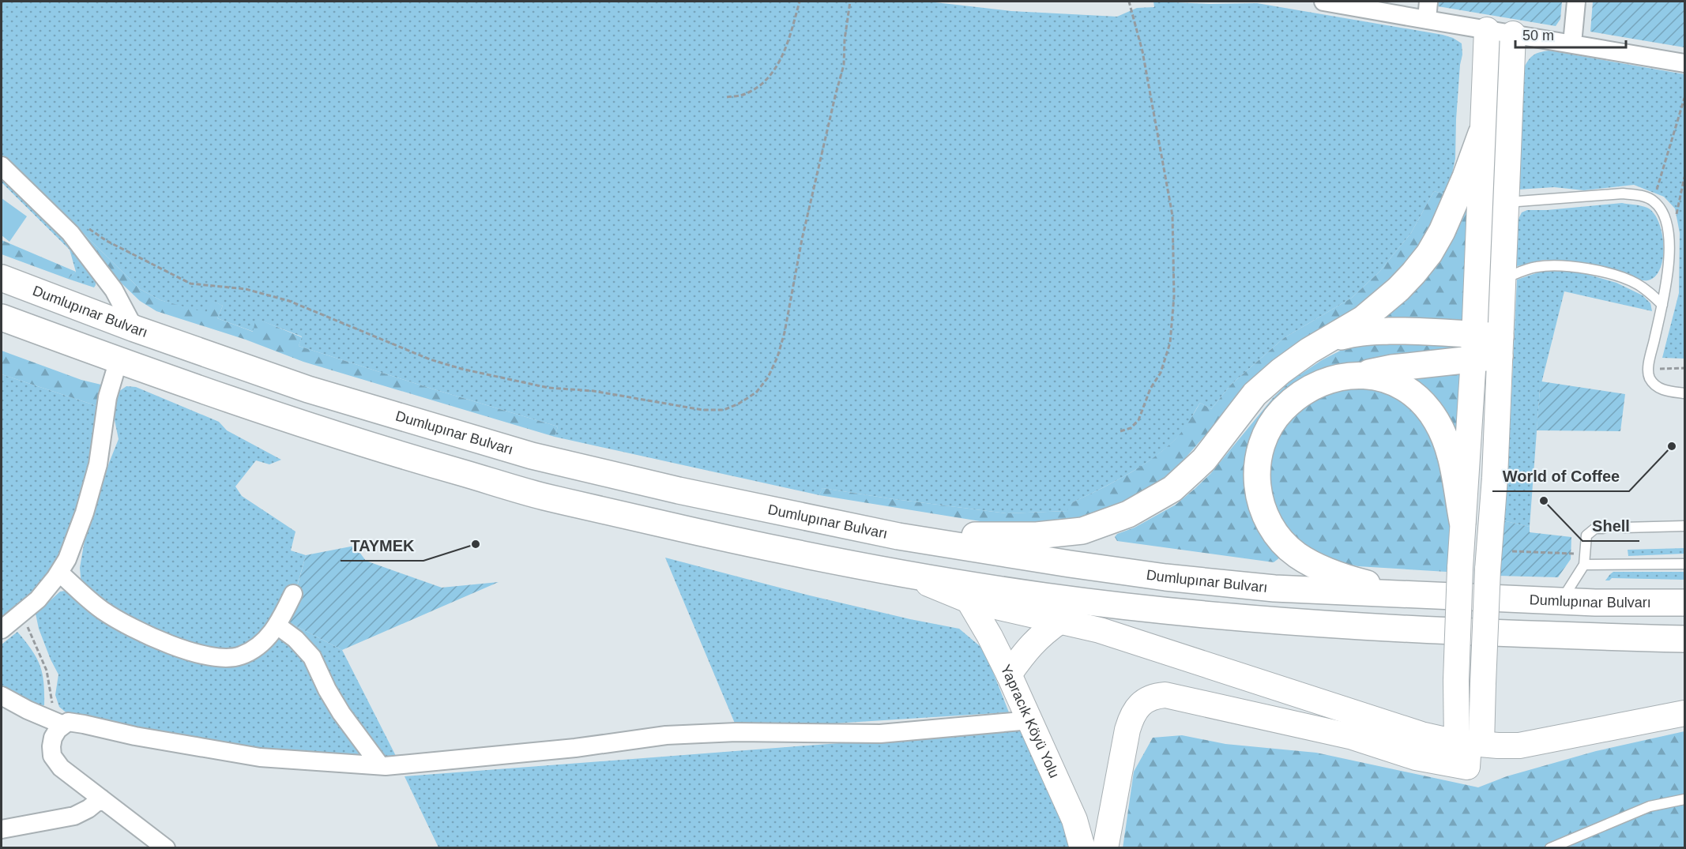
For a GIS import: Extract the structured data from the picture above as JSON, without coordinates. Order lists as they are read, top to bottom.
{
  "streets": {
    "highway": ["Dumlupınar Bulvarı"],
    "main road": ["Yapracık Köyü Yolu"]
  },
  "places": ["World of Coffee", "Shell", "TAYMEK"],
  "scale_bar": "50 m"
}
